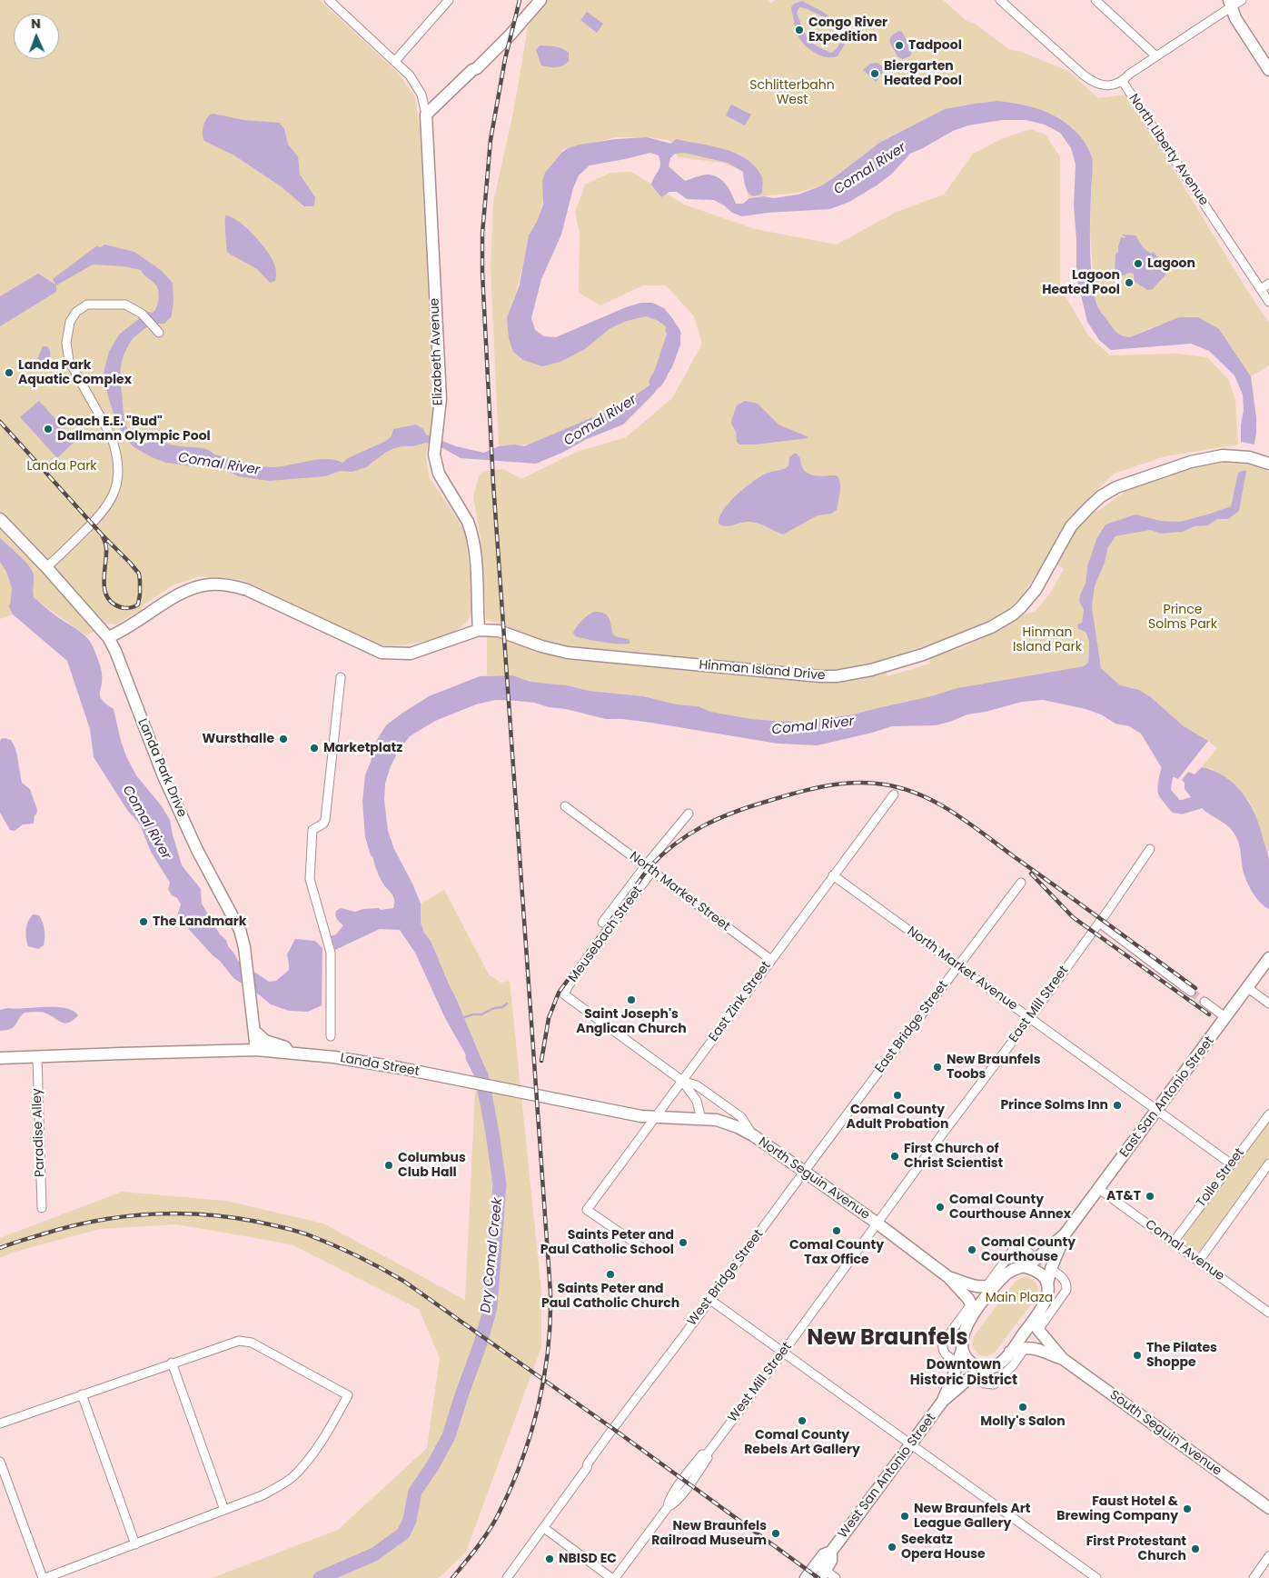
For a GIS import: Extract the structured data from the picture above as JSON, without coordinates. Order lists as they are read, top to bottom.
{
  "streets": {
    "street": [
      "North Liberty Avenue",
      "Elizabeth Avenue",
      "Hinman Island Drive",
      "Landa Park Drive",
      "North Market Street",
      "Meusebach Street",
      "North Market Avenue",
      "East Zink Street",
      "East Mill Street",
      "East Bridge Street",
      "Landa Street",
      "East San Antonio Street",
      "Paradise Alley",
      "Tolle Street",
      "North Seguin Avenue",
      "Comal Avenue",
      "West Bridge Street",
      "West Mill Street",
      "South Seguin Avenue",
      "West San Antonio Street"
    ]
  },
  "crossings": [
    ["Elizabeth Avenue", "Hinman Island Drive"],
    ["Landa Park Drive", "Landa Street"],
    ["North Market Street", "Meusebach Street"],
    ["North Market Street", "East Zink Street"],
    ["Meusebach Street", "North Seguin Avenue"],
    ["North Market Avenue", "East Zink Street"],
    ["North Market Avenue", "East Mill Street"],
    ["North Market Avenue", "East Bridge Street"],
    ["North Market Avenue", "East San Antonio Street"],
    ["North Market Avenue", "Tolle Street"],
    ["East Zink Street", "Landa Street"],
    ["East Zink Street", "North Seguin Avenue"],
    ["East Mill Street", "North Seguin Avenue"],
    ["East Mill Street", "West Mill Street"],
    ["East Bridge Street", "North Seguin Avenue"],
    ["East Bridge Street", "West Bridge Street"],
    ["Landa Street", "Paradise Alley"],
    ["Landa Street", "North Seguin Avenue"],
    ["East San Antonio Street", "Comal Avenue"],
    ["Tolle Street", "Comal Avenue"],
    ["North Seguin Avenue", "West Bridge Street"],
    ["North Seguin Avenue", "West Mill Street"]
  ],
  "districts": ["New Braunfels", "Downtown Historic District"],
  "water": ["Comal River", "Dry Comal Creek"],
  "parks": [
    "Schlitterbahn West",
    "Landa Park",
    "Prince Solms Park",
    "Hinman Island Park",
    "Main Plaza"
  ],
  "places": [
    "Congo River Expedition",
    "Tadpool",
    "Biergarten Heated Pool",
    "Lagoon",
    "Lagoon Heated Pool",
    "Landa Park Aquatic Complex",
    "Coach E.E. \"Bud\" Dallmann Olympic Pool",
    "Wursthalle",
    "Marketplatz",
    "The Landmark",
    "Saint Joseph's Anglican Church",
    "New Braunfels Toobs",
    "Comal County Adult Probation",
    "Prince Solms Inn",
    "First Church of Christ Scientist",
    "Columbus Club Hall",
    "AT&T",
    "Comal County Courthouse Annex",
    "Comal County Tax Office",
    "Saints Peter and Paul Catholic School",
    "Comal County Courthouse",
    "Saints Peter and Paul Catholic Church",
    "The Pilates Shoppe",
    "Molly's Salon",
    "Comal County Rebels Art Gallery",
    "Faust Hotel & Brewing Company",
    "New Braunfels Art League Gallery",
    "New Braunfels Railroad Museum",
    "Seekatz Opera House",
    "First Protestant Church",
    "NBISD EC"
  ],
  "north": "top"
}
